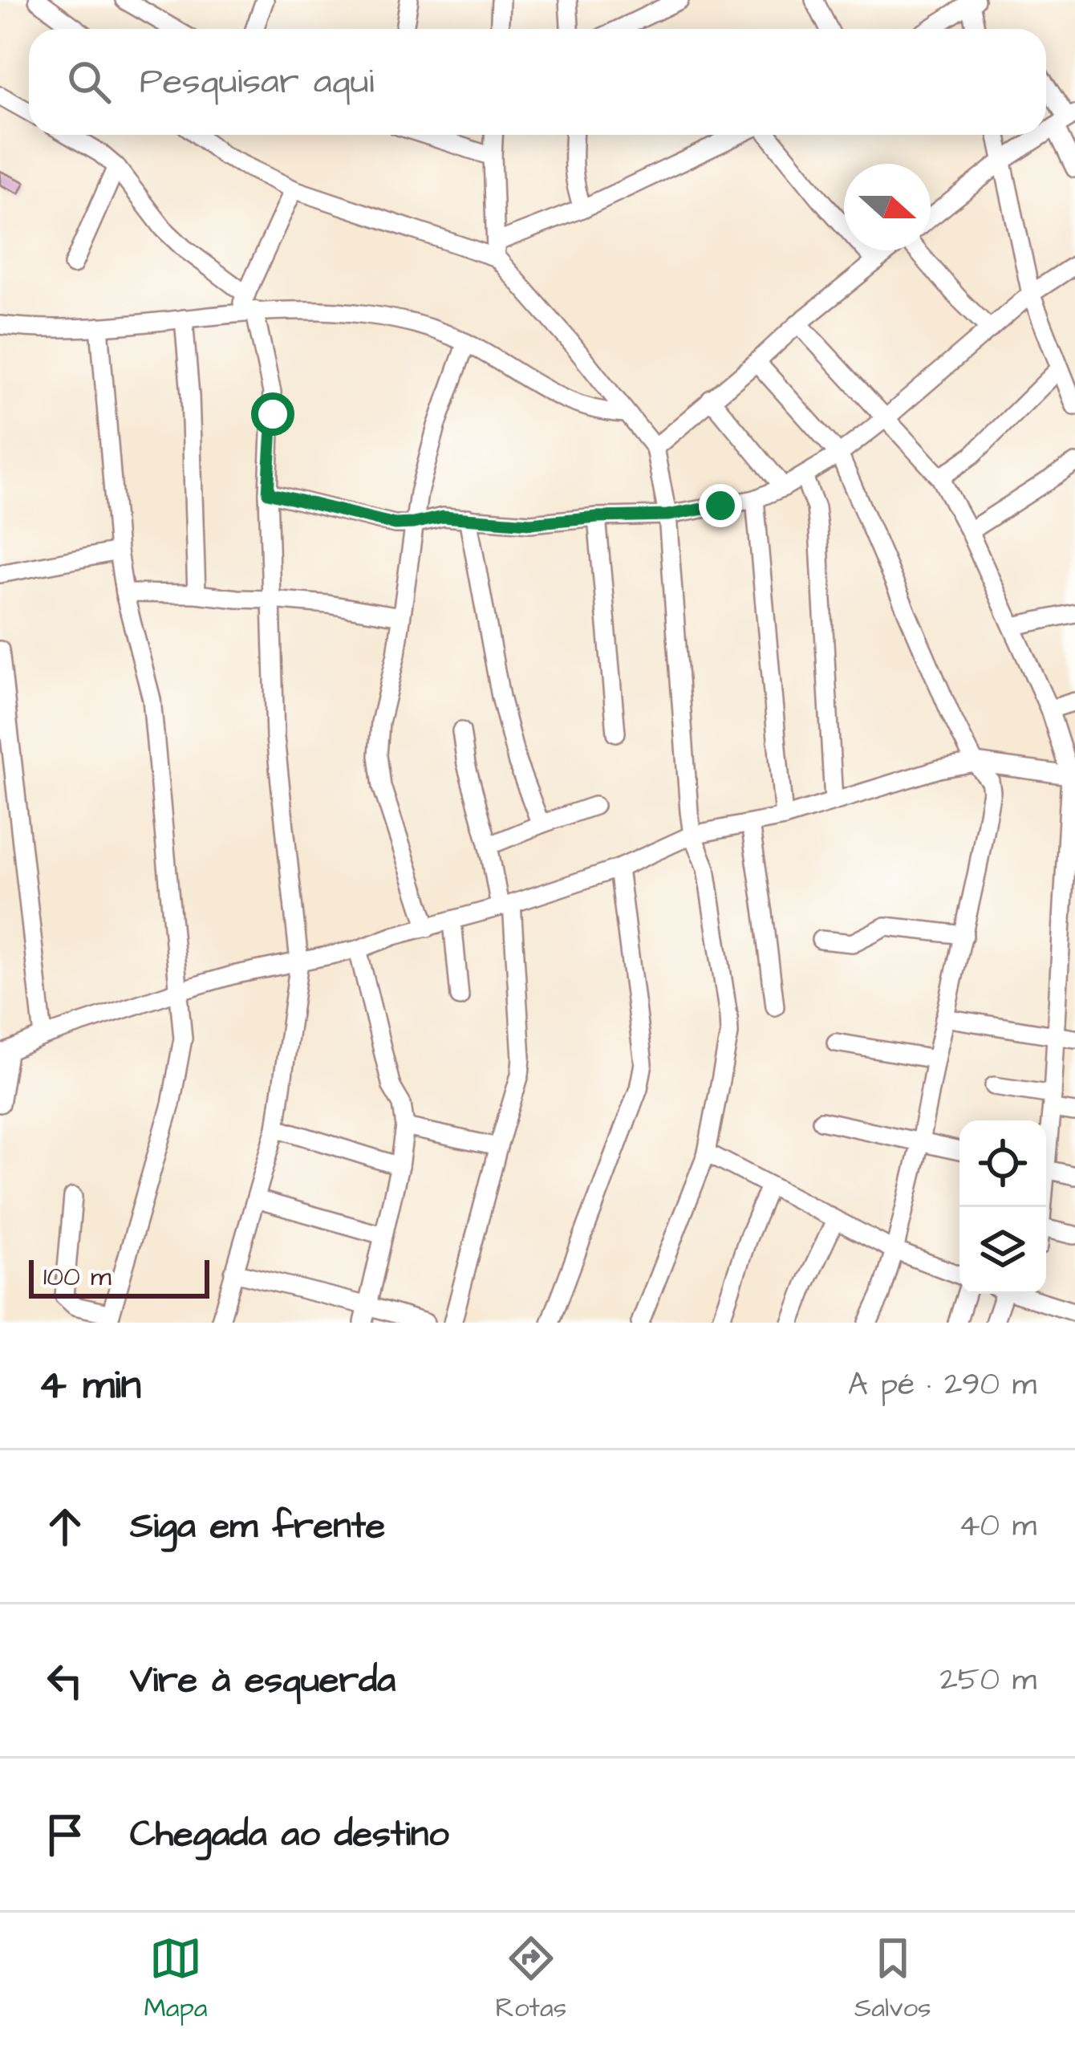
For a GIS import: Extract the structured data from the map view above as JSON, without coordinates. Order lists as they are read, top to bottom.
{
  "scale_bar": "100 m",
  "north": "right",
  "page": {
    "search": "Pesquisar aqui",
    "scale": "100 m",
    "heading": ["4 min", "A pé · 290 m"],
    "list": [
      ["Siga em frente", "40 m"],
      ["Vire à esquerda", "250 m"],
      "Chegada ao destino"
    ],
    "nav": ["Mapa", "Rotas", "Salvos"]
  }
}
